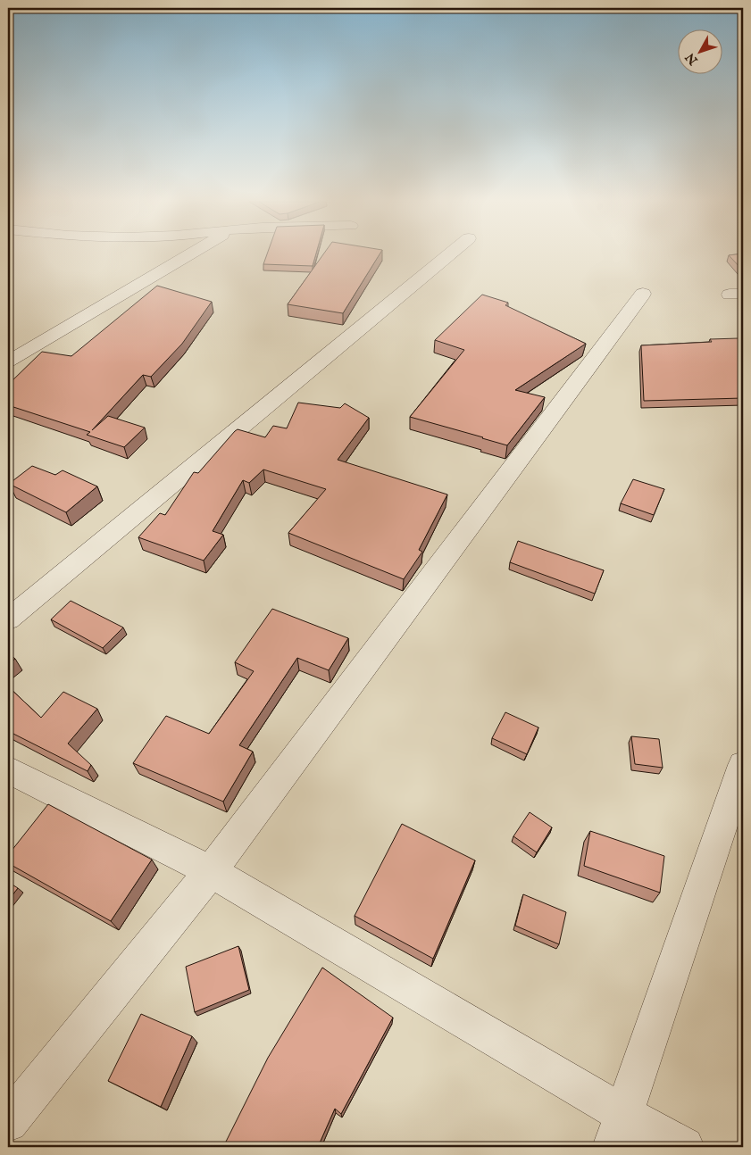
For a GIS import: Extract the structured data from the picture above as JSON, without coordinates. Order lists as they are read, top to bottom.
{
  "north": "bottom left"
}
